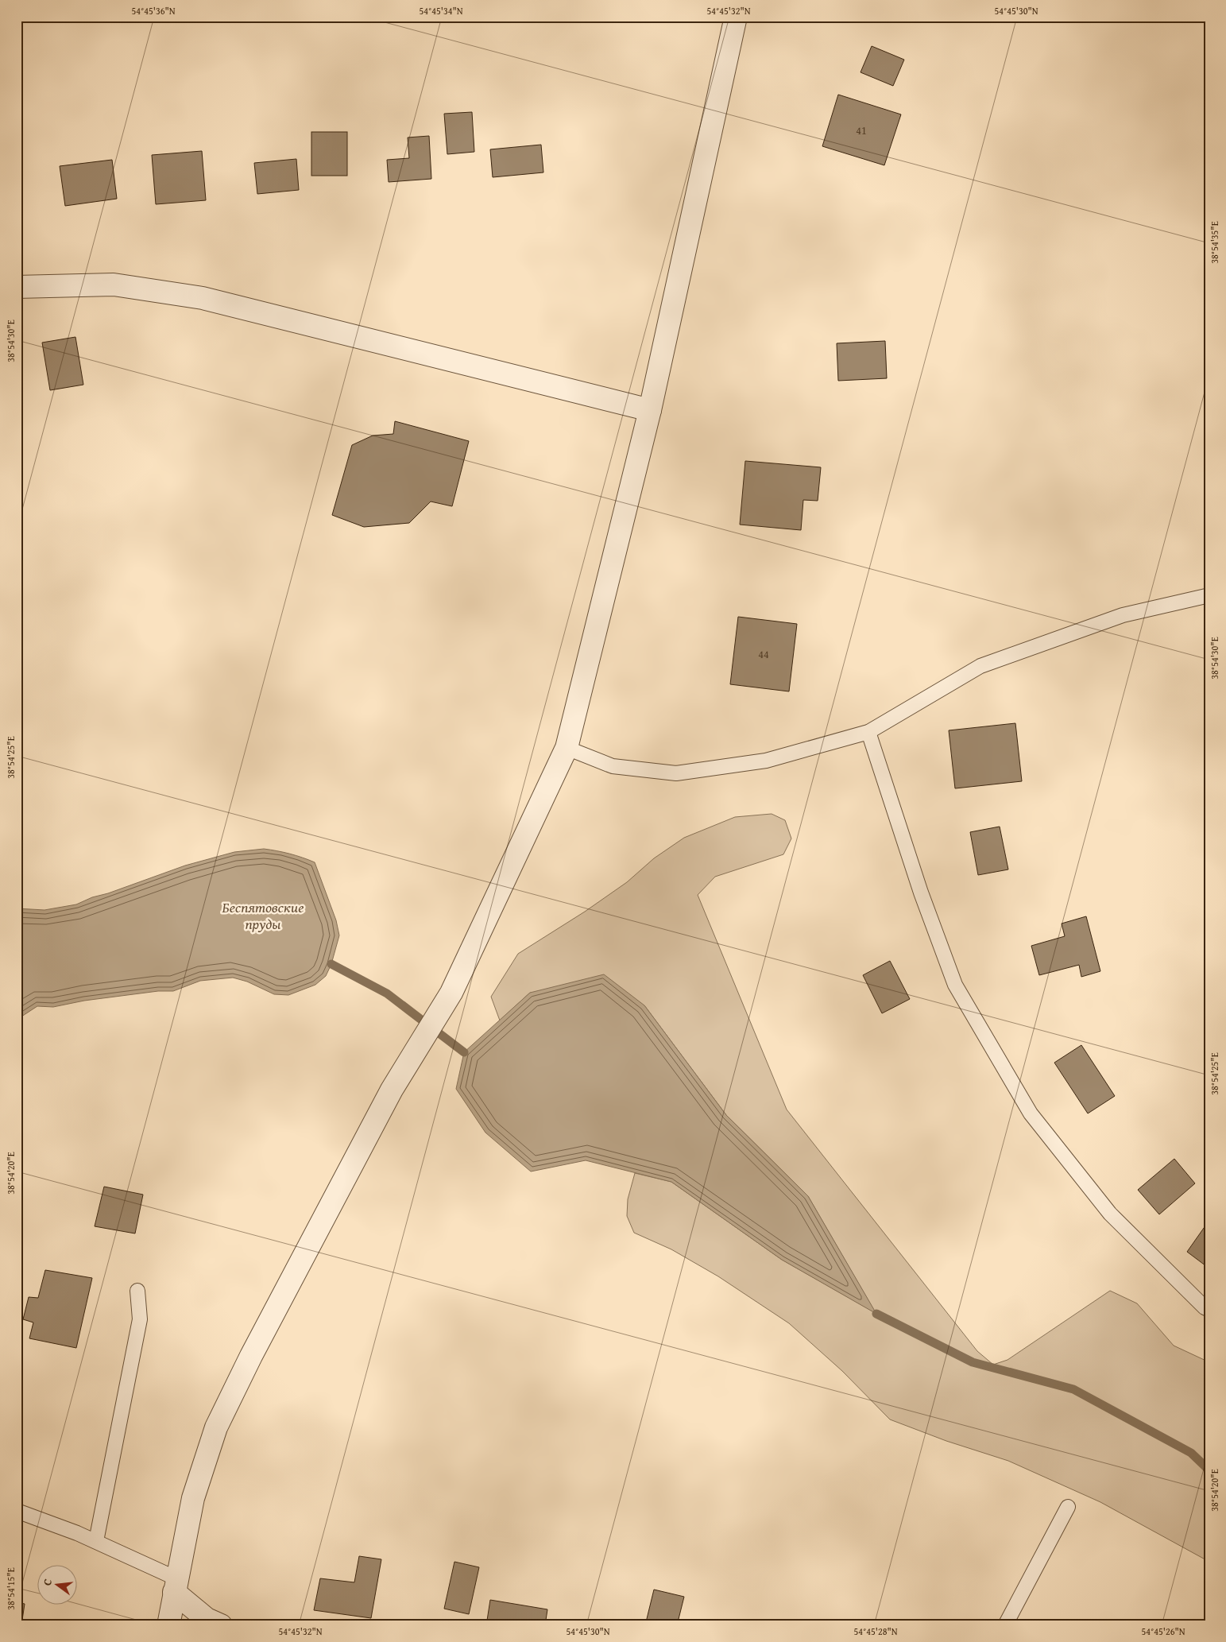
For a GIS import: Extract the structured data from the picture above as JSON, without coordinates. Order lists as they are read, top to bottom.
{
  "water": ["Беспятовские пруды"],
  "house_numbers": ["41", "44"],
  "north": "left",
  "coordinates": [
    "54°45'36\"N",
    "54°45'34\"N",
    "54°45'32\"N",
    "54°45'30\"N",
    "38°54'35\"E",
    "38°54'30\"E",
    "38°54'25\"E",
    "38°54'20\"E",
    "38°54'15\"E",
    "54°45'28\"N",
    "54°45'26\"N"
  ]
}
